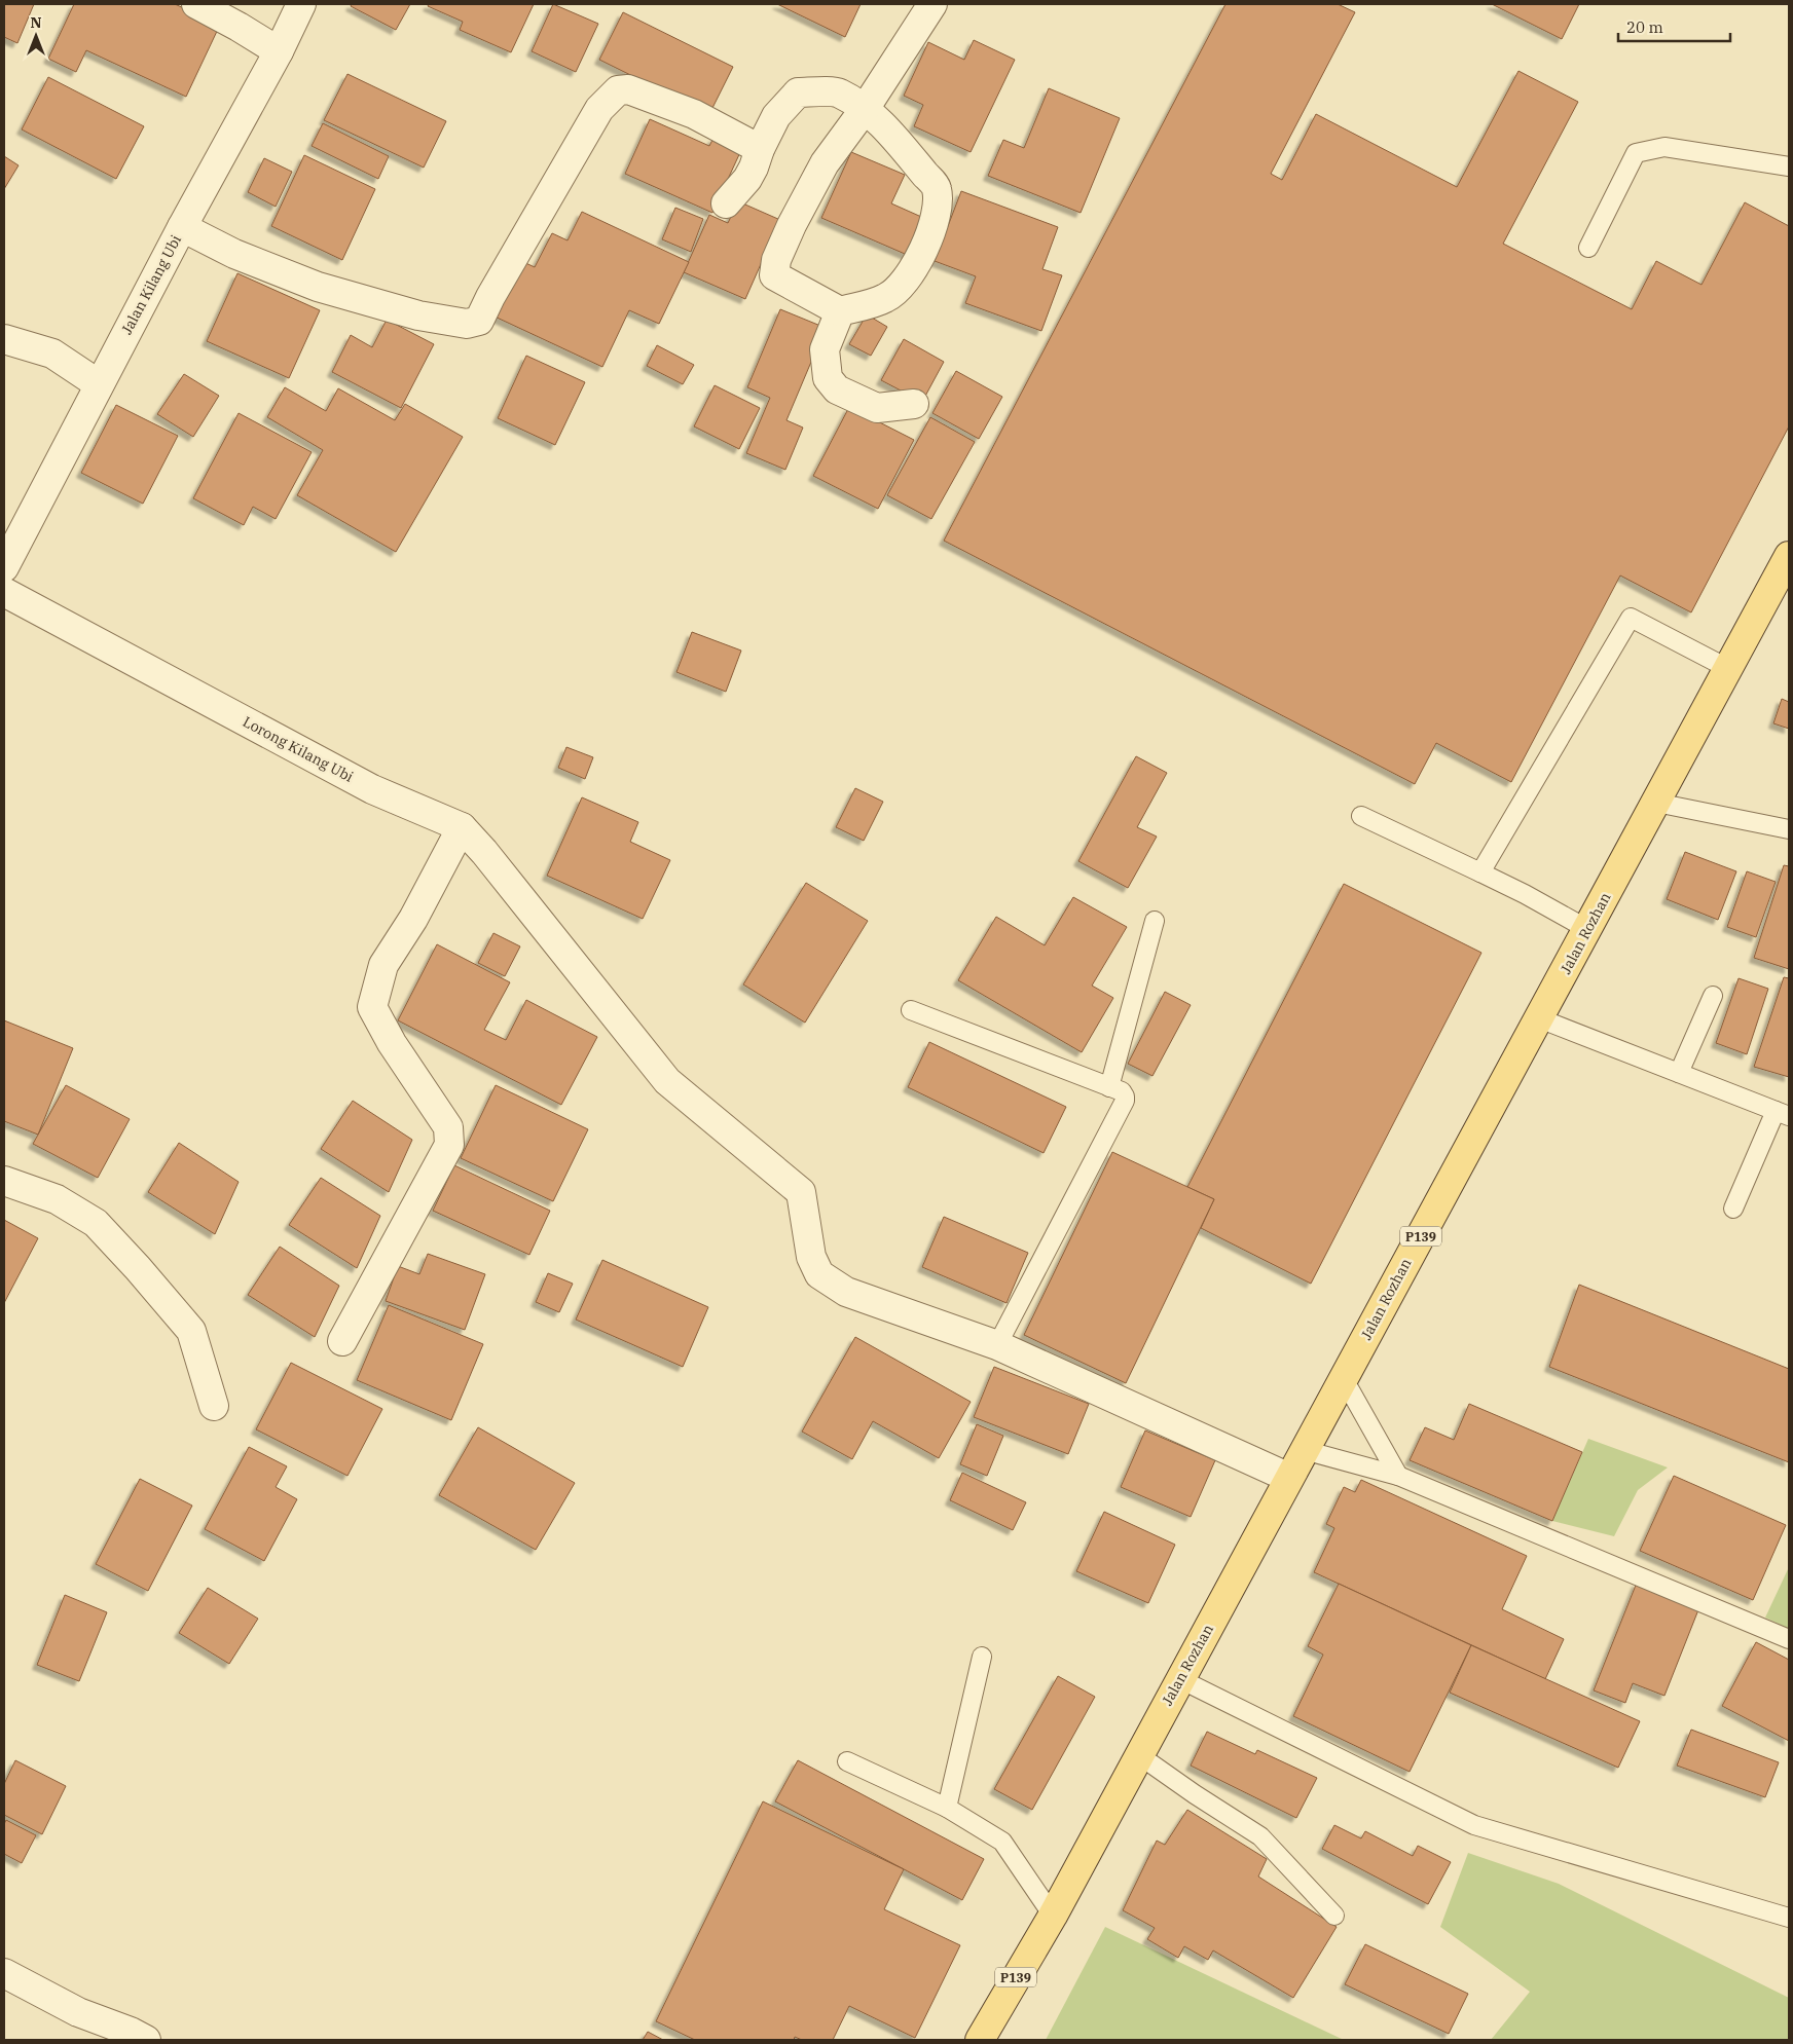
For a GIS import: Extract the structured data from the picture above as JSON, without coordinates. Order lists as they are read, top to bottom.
{
  "streets": {
    "main road": ["Jalan Rozhan", "P139"],
    "street": ["Jalan Kilang Ubi", "Lorong Kilang Ubi"]
  },
  "crossings": [
    ["Lorong Kilang Ubi", "Jalan Rozhan"]
  ],
  "scale_bar": "20 m",
  "north": "top"
}
